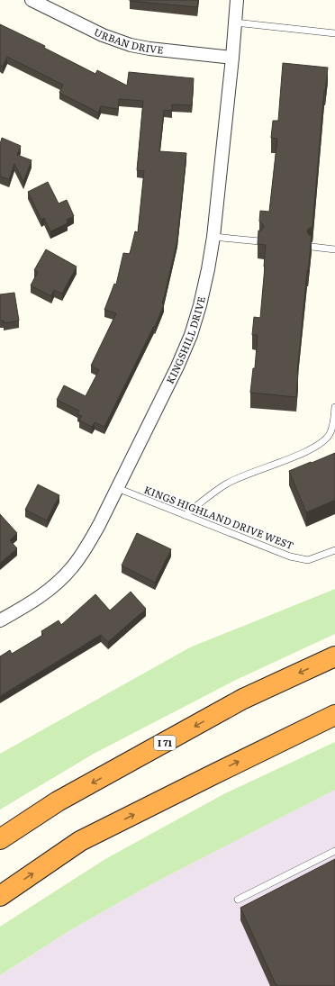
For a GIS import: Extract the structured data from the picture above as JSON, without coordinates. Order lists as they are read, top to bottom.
{
  "streets": {
    "highway": ["I 71"],
    "street": ["URBAN DRIVE", "KINGSHILL DRIVE"],
    "lane": ["KINGS HIGHLAND DRIVE WEST"]
  },
  "crossings": [
    ["URBAN DRIVE", "KINGSHILL DRIVE"],
    ["KINGSHILL DRIVE", "KINGS HIGHLAND DRIVE WEST"]
  ]
}
